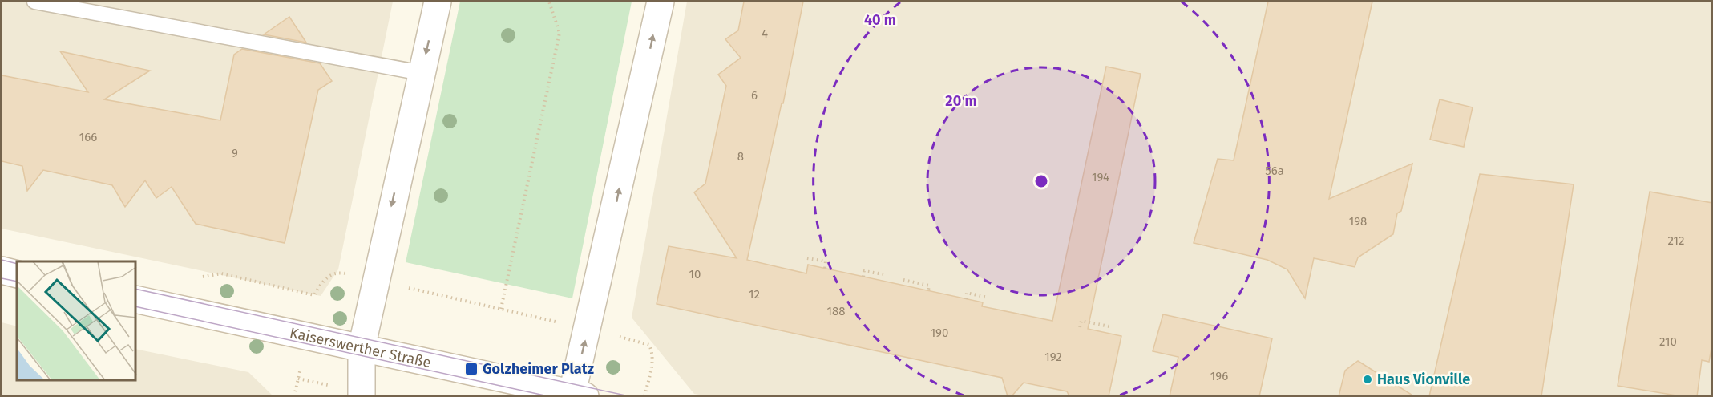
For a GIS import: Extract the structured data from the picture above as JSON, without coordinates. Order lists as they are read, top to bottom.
{
  "streets": {
    "street": ["Kaiserswerther Straße"]
  },
  "places": {
    "transit": ["Golzheimer Platz"],
    "other": ["Haus Vionville"]
  },
  "house_numbers": [
    "4",
    "6",
    "166",
    "9",
    "8",
    "56a",
    "194",
    "198",
    "212",
    "10",
    "12",
    "188",
    "190",
    "210",
    "192",
    "196"
  ],
  "rings": ["40 m", "20 m"]
}
